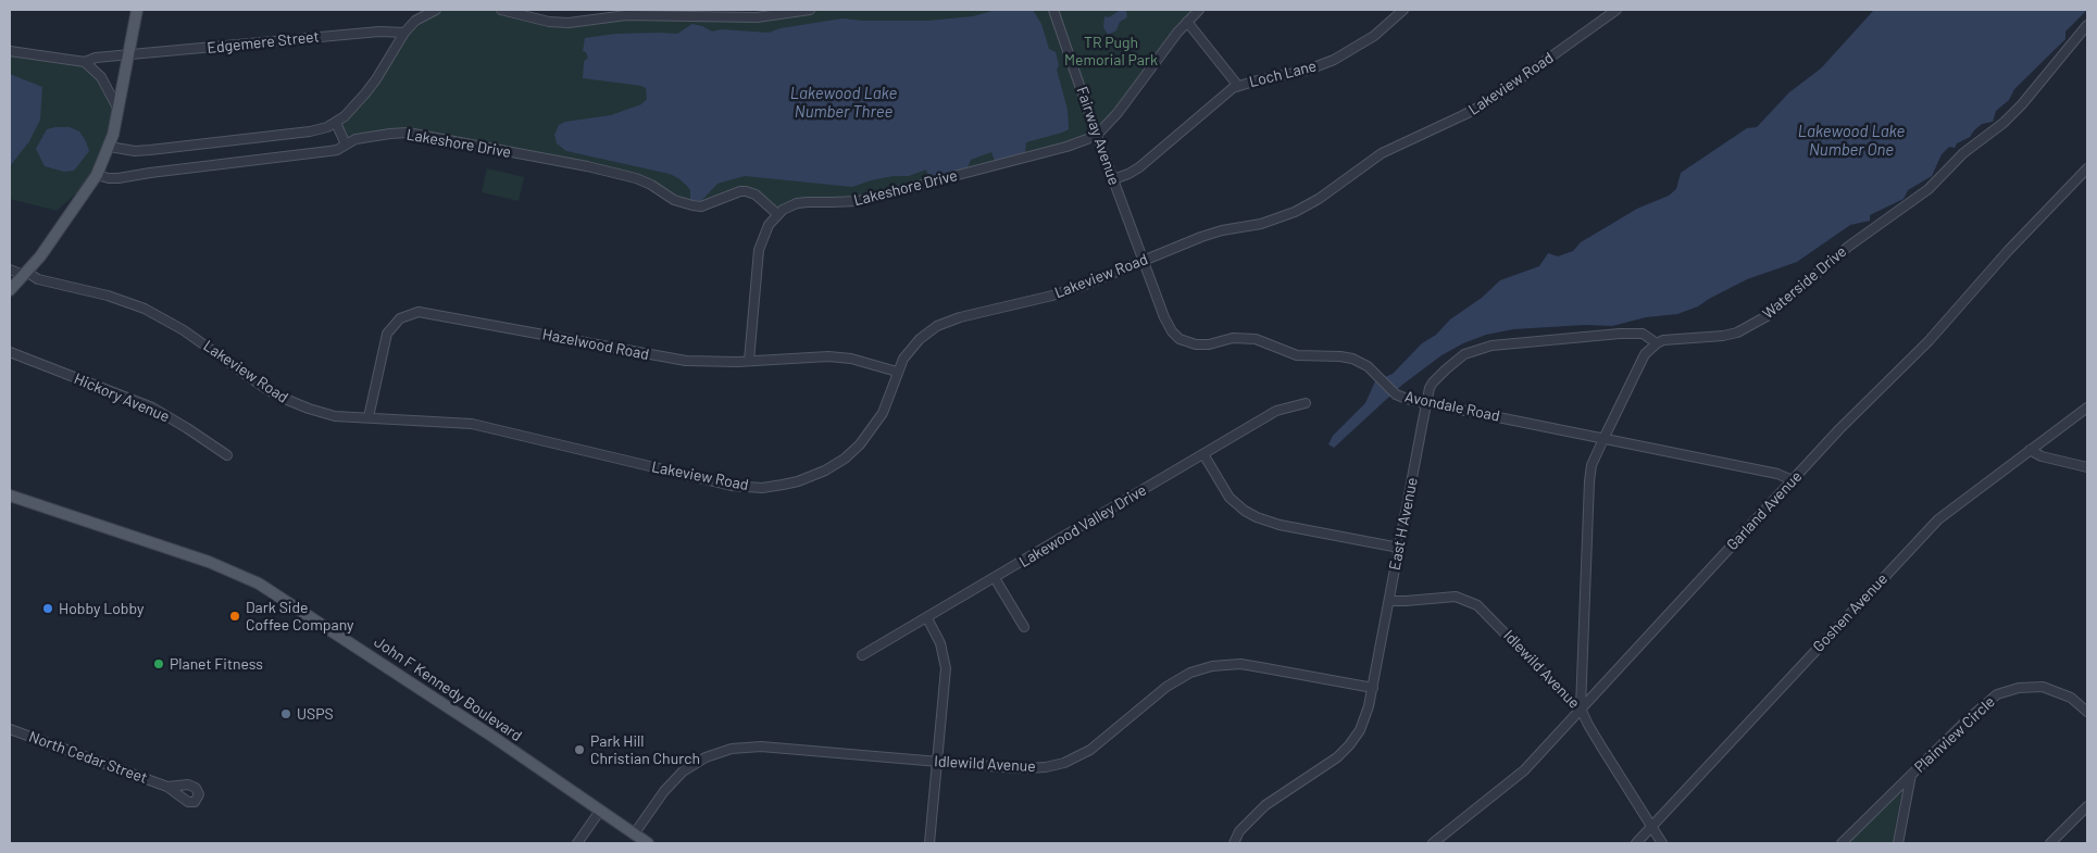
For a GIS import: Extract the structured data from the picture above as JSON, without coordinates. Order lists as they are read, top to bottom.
{
  "streets": {
    "main road": ["John F Kennedy Boulevard"],
    "street": [
      "Edgemere Street",
      "Loch Lane",
      "Lakeview Road",
      "Fairway Avenue",
      "Lakeshore Drive",
      "Waterside Drive",
      "Hazelwood Road",
      "Hickory Avenue",
      "Avondale Road",
      "Garland Avenue",
      "East H Avenue",
      "Lakewood Valley Drive",
      "Goshen Avenue",
      "Idlewild Avenue",
      "Plainview Circle",
      "North Cedar Street"
    ]
  },
  "crossings": [
    ["Loch Lane", "Fairway Avenue"],
    ["Lakeview Road", "Fairway Avenue"],
    ["Lakeview Road", "Hazelwood Road"],
    ["Lakeview Road", "Avondale Road"],
    ["Fairway Avenue", "Lakeshore Drive"],
    ["Fairway Avenue", "Avondale Road"],
    ["Waterside Drive", "East H Avenue"],
    ["Avondale Road", "Garland Avenue"],
    ["Avondale Road", "East H Avenue"],
    ["Garland Avenue", "Idlewild Avenue"],
    ["East H Avenue", "Idlewild Avenue"],
    ["Goshen Avenue", "Idlewild Avenue"],
    ["Idlewild Avenue", "John F Kennedy Boulevard"]
  ],
  "water": ["Lakewood Lake Number Three", "Lakewood Lake Number One"],
  "parks": ["TR Pugh Memorial Park"],
  "places": [
    "Hobby Lobby",
    "Dark Side Coffee Company",
    "Planet Fitness",
    "USPS",
    "Park Hill Christian Church"
  ]
}
